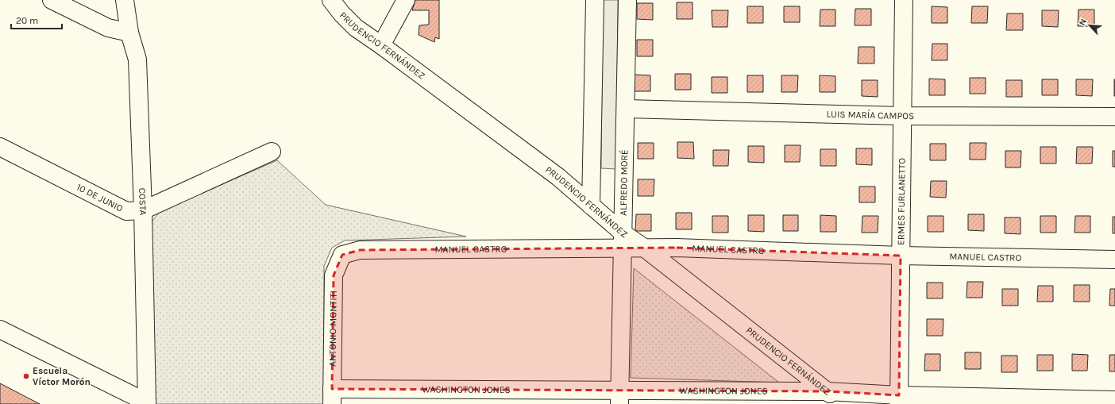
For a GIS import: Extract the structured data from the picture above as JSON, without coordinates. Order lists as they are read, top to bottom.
{
  "streets": {
    "street": [
      "PRUDENCIO FERNÁNDEZ",
      "LUIS MARÍA CAMPOS",
      "ALFREDO MORÉ",
      "10 DE JUNIO",
      "COSTA",
      "ERMES FURLANETTO",
      "MANUEL CASTRO",
      "ANTONIO MONTITI",
      "WASHINGTON JONES"
    ]
  },
  "crossings": [
    ["PRUDENCIO FERNÁNDEZ", "ALFREDO MORÉ"],
    ["PRUDENCIO FERNÁNDEZ", "MANUEL CASTRO"],
    ["PRUDENCIO FERNÁNDEZ", "WASHINGTON JONES"],
    ["LUIS MARÍA CAMPOS", "ALFREDO MORÉ"],
    ["LUIS MARÍA CAMPOS", "ERMES FURLANETTO"],
    ["ALFREDO MORÉ", "MANUEL CASTRO"],
    ["ALFREDO MORÉ", "WASHINGTON JONES"],
    ["10 DE JUNIO", "COSTA"],
    ["ERMES FURLANETTO", "MANUEL CASTRO"],
    ["ERMES FURLANETTO", "WASHINGTON JONES"],
    ["MANUEL CASTRO", "ANTONIO MONTITI"],
    ["ANTONIO MONTITI", "WASHINGTON JONES"]
  ],
  "places": ["Escuela Víctor Morón"],
  "scale_bar": "20 m",
  "north": "top left"
}
